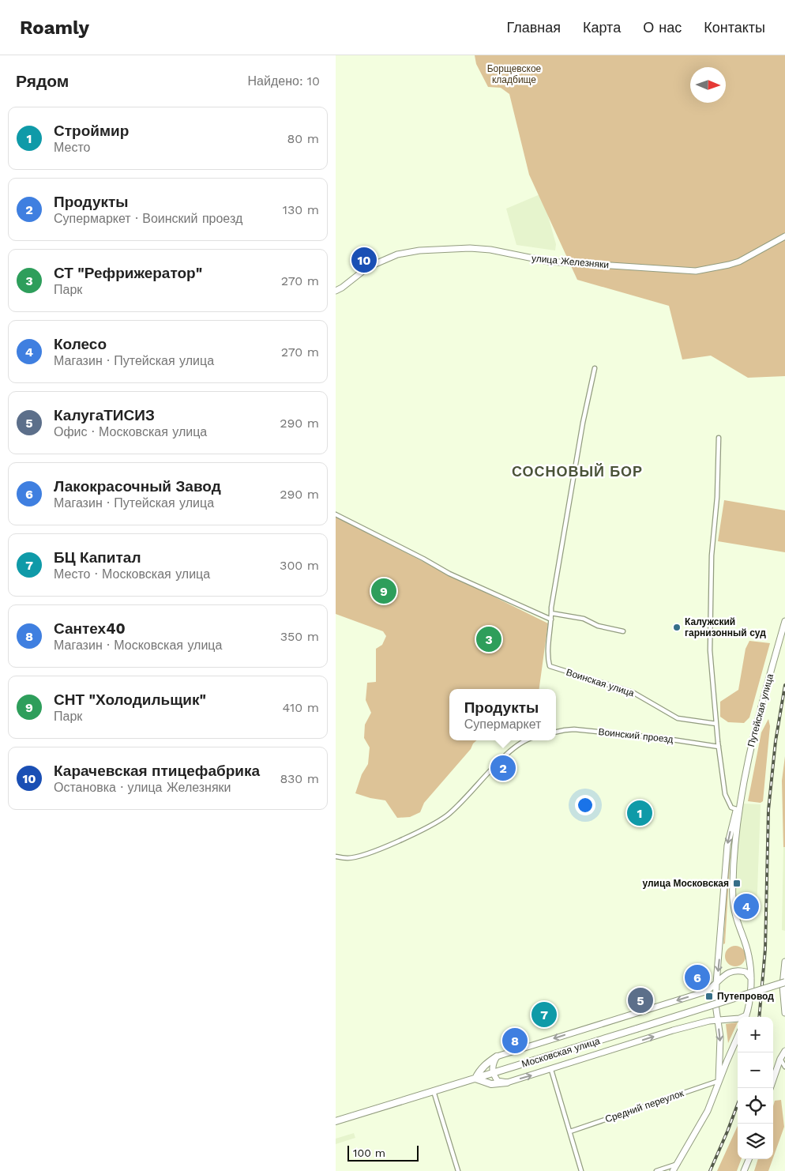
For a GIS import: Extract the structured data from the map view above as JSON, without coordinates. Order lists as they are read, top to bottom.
{
  "streets": {
    "main road": ["Московская улица"],
    "street": [
      "улица Железняки",
      "Воинская улица",
      "Путейская улица",
      "Воинский проезд",
      "Средний переулок"
    ]
  },
  "crossings": [
    ["Путейская улица", "Средний переулок"]
  ],
  "districts": ["СОСНОВЫЙ БОР"],
  "parks": ["Борщевское кладбище"],
  "places": {
    "other": ["Калужский гарнизонный суд"],
    "transit": ["улица Московская", "Путепровод"]
  },
  "scale_bar": "100 m",
  "north": "right",
  "page": {
    "header": "Roamly",
    "nav": [
      "Главная",
      "Карта",
      "О нас",
      "Контакты"
    ],
    "heading": ["Рядом", "Найдено: 10"],
    "list": [
      {
        "mark": "1",
        "name": "Строймир",
        "note": "Место",
        "value": "80 m"
      },
      {
        "mark": "2",
        "name": "Продукты",
        "note": "Супермаркет · Воинский проезд",
        "value": "130 m"
      },
      {
        "mark": "3",
        "name": "СТ \"Рефрижератор\"",
        "note": "Парк",
        "value": "270 m"
      },
      {
        "mark": "4",
        "name": "Колесо",
        "note": "Магазин · Путейская улица",
        "value": "270 m"
      },
      {
        "mark": "5",
        "name": "КалугаТИСИЗ",
        "note": "Офис · Московская улица",
        "value": "290 m"
      },
      {
        "mark": "6",
        "name": "Лакокрасочный Завод",
        "note": "Магазин · Путейская улица",
        "value": "290 m"
      },
      {
        "mark": "7",
        "name": "БЦ Капитал",
        "note": "Место · Московская улица",
        "value": "300 m"
      },
      {
        "mark": "8",
        "name": "Сантех40",
        "note": "Магазин · Московская улица",
        "value": "350 m"
      },
      {
        "mark": "9",
        "name": "СНТ \"Холодильщик\"",
        "note": "Парк",
        "value": "410 m"
      },
      {
        "mark": "10",
        "name": "Карачевская птицефабрика",
        "note": "Остановка · улица Железняки",
        "value": "830 m"
      }
    ],
    "pins": [
      "10",
      "9",
      "3",
      "2",
      "1",
      "4",
      "6",
      "5",
      "7",
      "8"
    ],
    "popup": ["Продукты", "Супермаркет"],
    "map_buttons": ["+", "−"],
    "scale": "100 m"
  }
}
